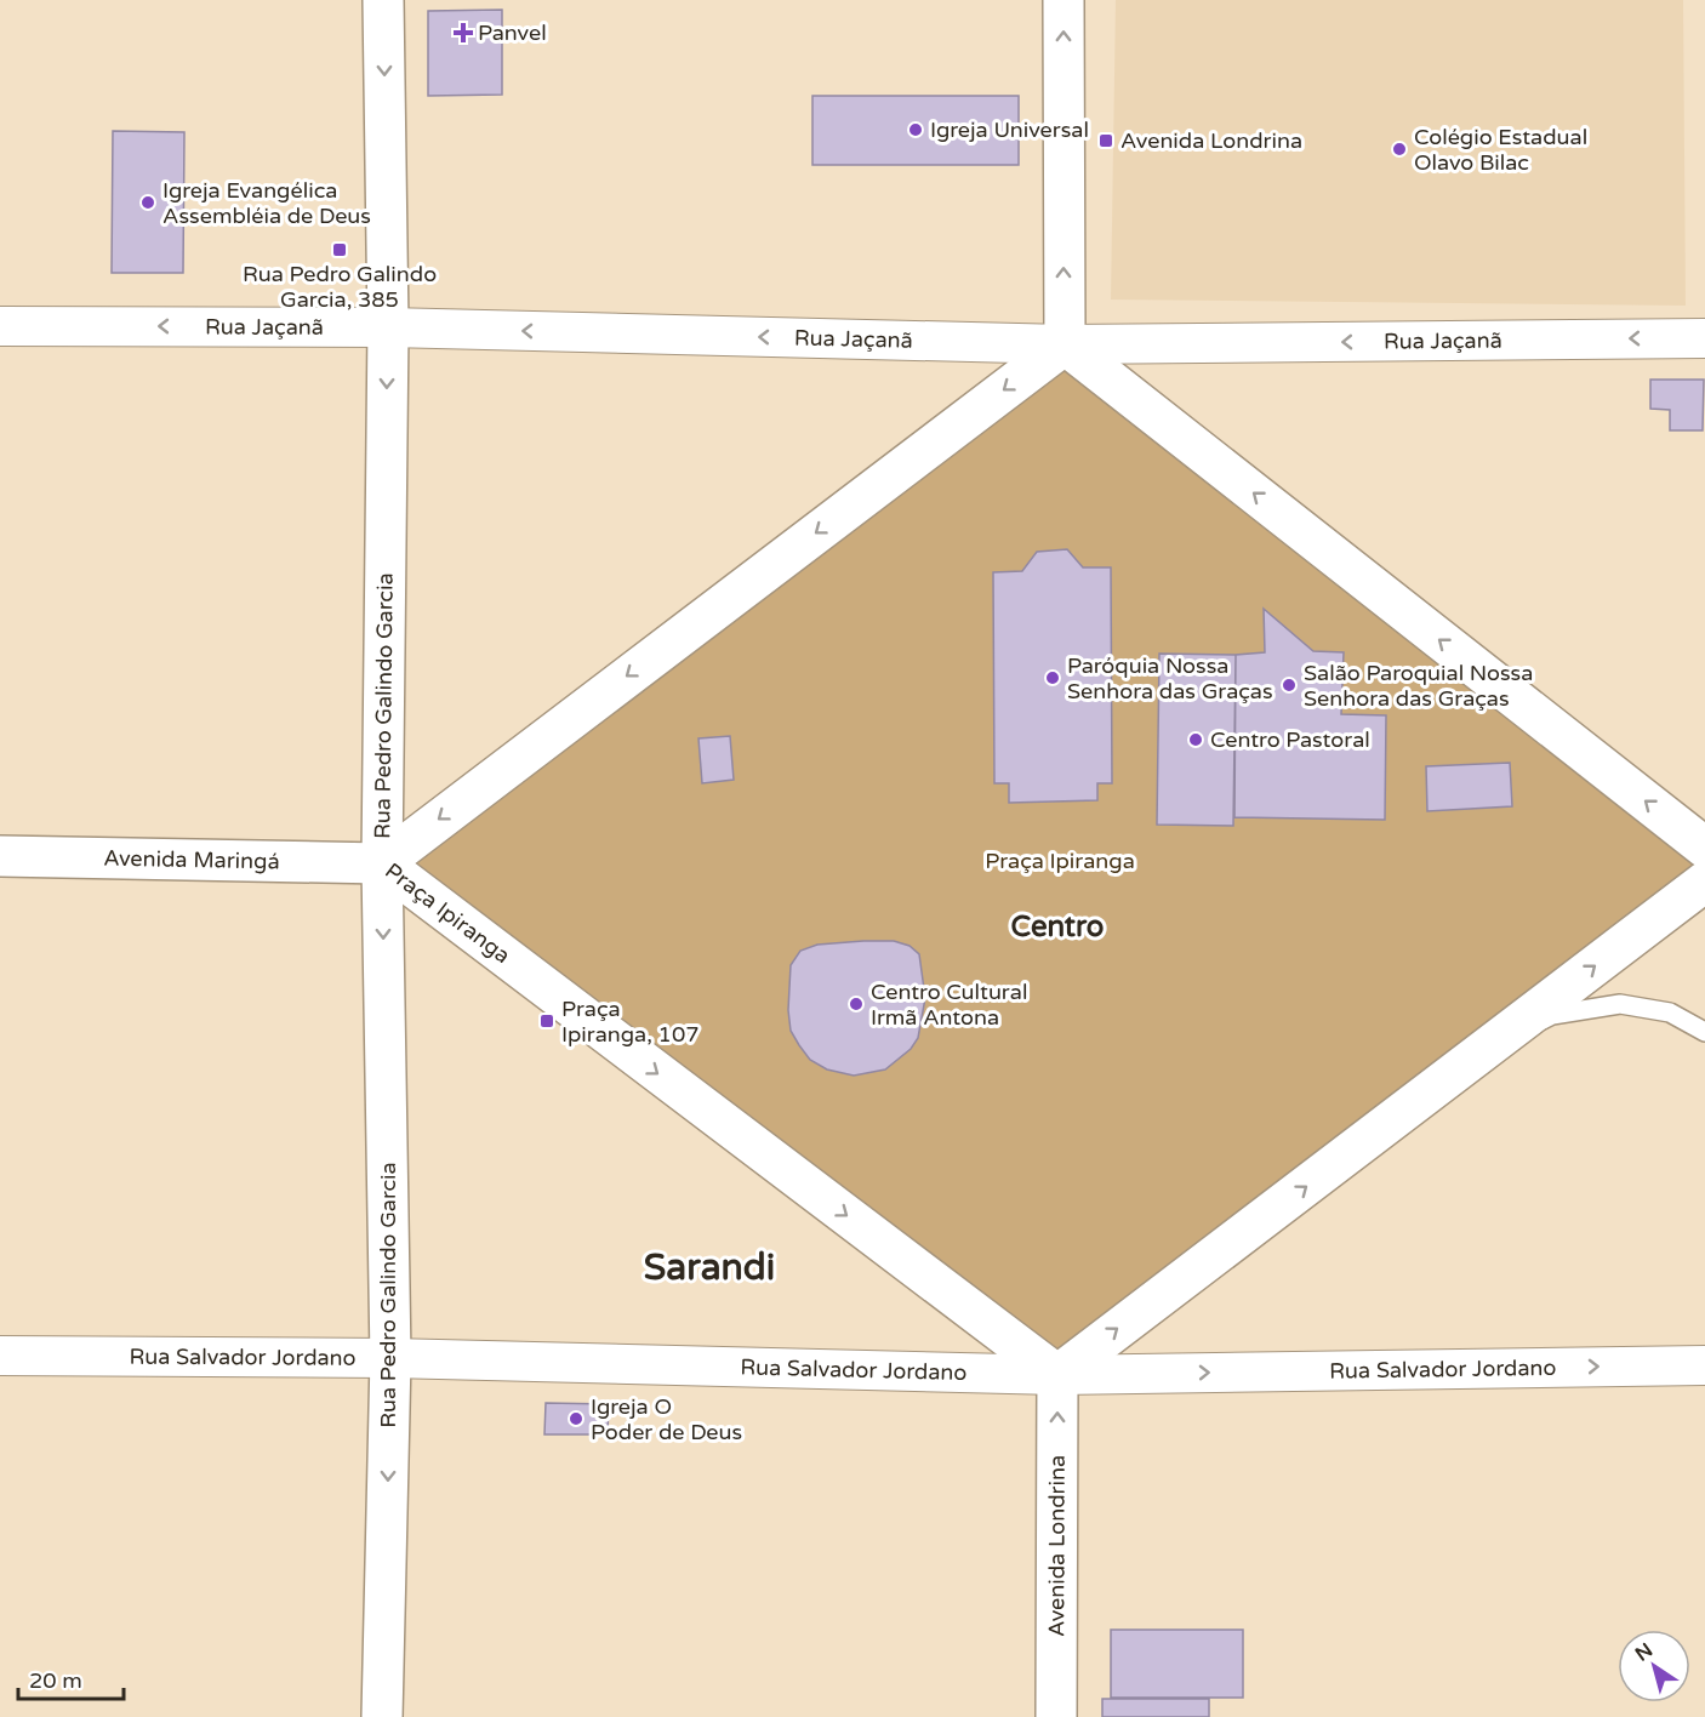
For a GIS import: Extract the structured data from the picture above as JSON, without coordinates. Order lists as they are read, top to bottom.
{
  "streets": {
    "street": [
      "Rua Jaçanã",
      "Rua Pedro Galindo Garcia",
      "Avenida Maringá",
      "Praça Ipiranga",
      "Rua Salvador Jordano",
      "Avenida Londrina"
    ]
  },
  "crossings": [
    ["Rua Jaçanã", "Rua Pedro Galindo Garcia"],
    ["Rua Jaçanã", "Praça Ipiranga"],
    ["Rua Pedro Galindo Garcia", "Avenida Maringá"],
    ["Rua Pedro Galindo Garcia", "Praça Ipiranga"],
    ["Rua Pedro Galindo Garcia", "Rua Salvador Jordano"],
    ["Avenida Maringá", "Praça Ipiranga"],
    ["Praça Ipiranga", "Rua Salvador Jordano"],
    ["Praça Ipiranga", "Avenida Londrina"],
    ["Rua Salvador Jordano", "Avenida Londrina"]
  ],
  "one_way": [
    "Rua Jaçanã",
    "Rua Pedro Galindo Garcia",
    "Rua Salvador Jordano",
    "Avenida Londrina"
  ],
  "districts": ["Centro", "Sarandi"],
  "parks": ["Praça Ipiranga"],
  "places": {
    "health": ["Panvel"],
    "other": [
      "Igreja Universal",
      "Colégio Estadual Olavo Bilac",
      "Igreja Evangélica Assembléia de Deus",
      "Paróquia Nossa Senhora das Graças",
      "Salão Paroquial Nossa Senhora das Graças",
      "Centro Pastoral",
      "Centro Cultural Irmã Antona",
      "Igreja O Poder de Deus"
    ],
    "transit": ["Avenida Londrina", "Rua Pedro Galindo Garcia, 385", "Praça Ipiranga, 107"]
  },
  "scale_bar": "20 m",
  "north": "top left"
}
